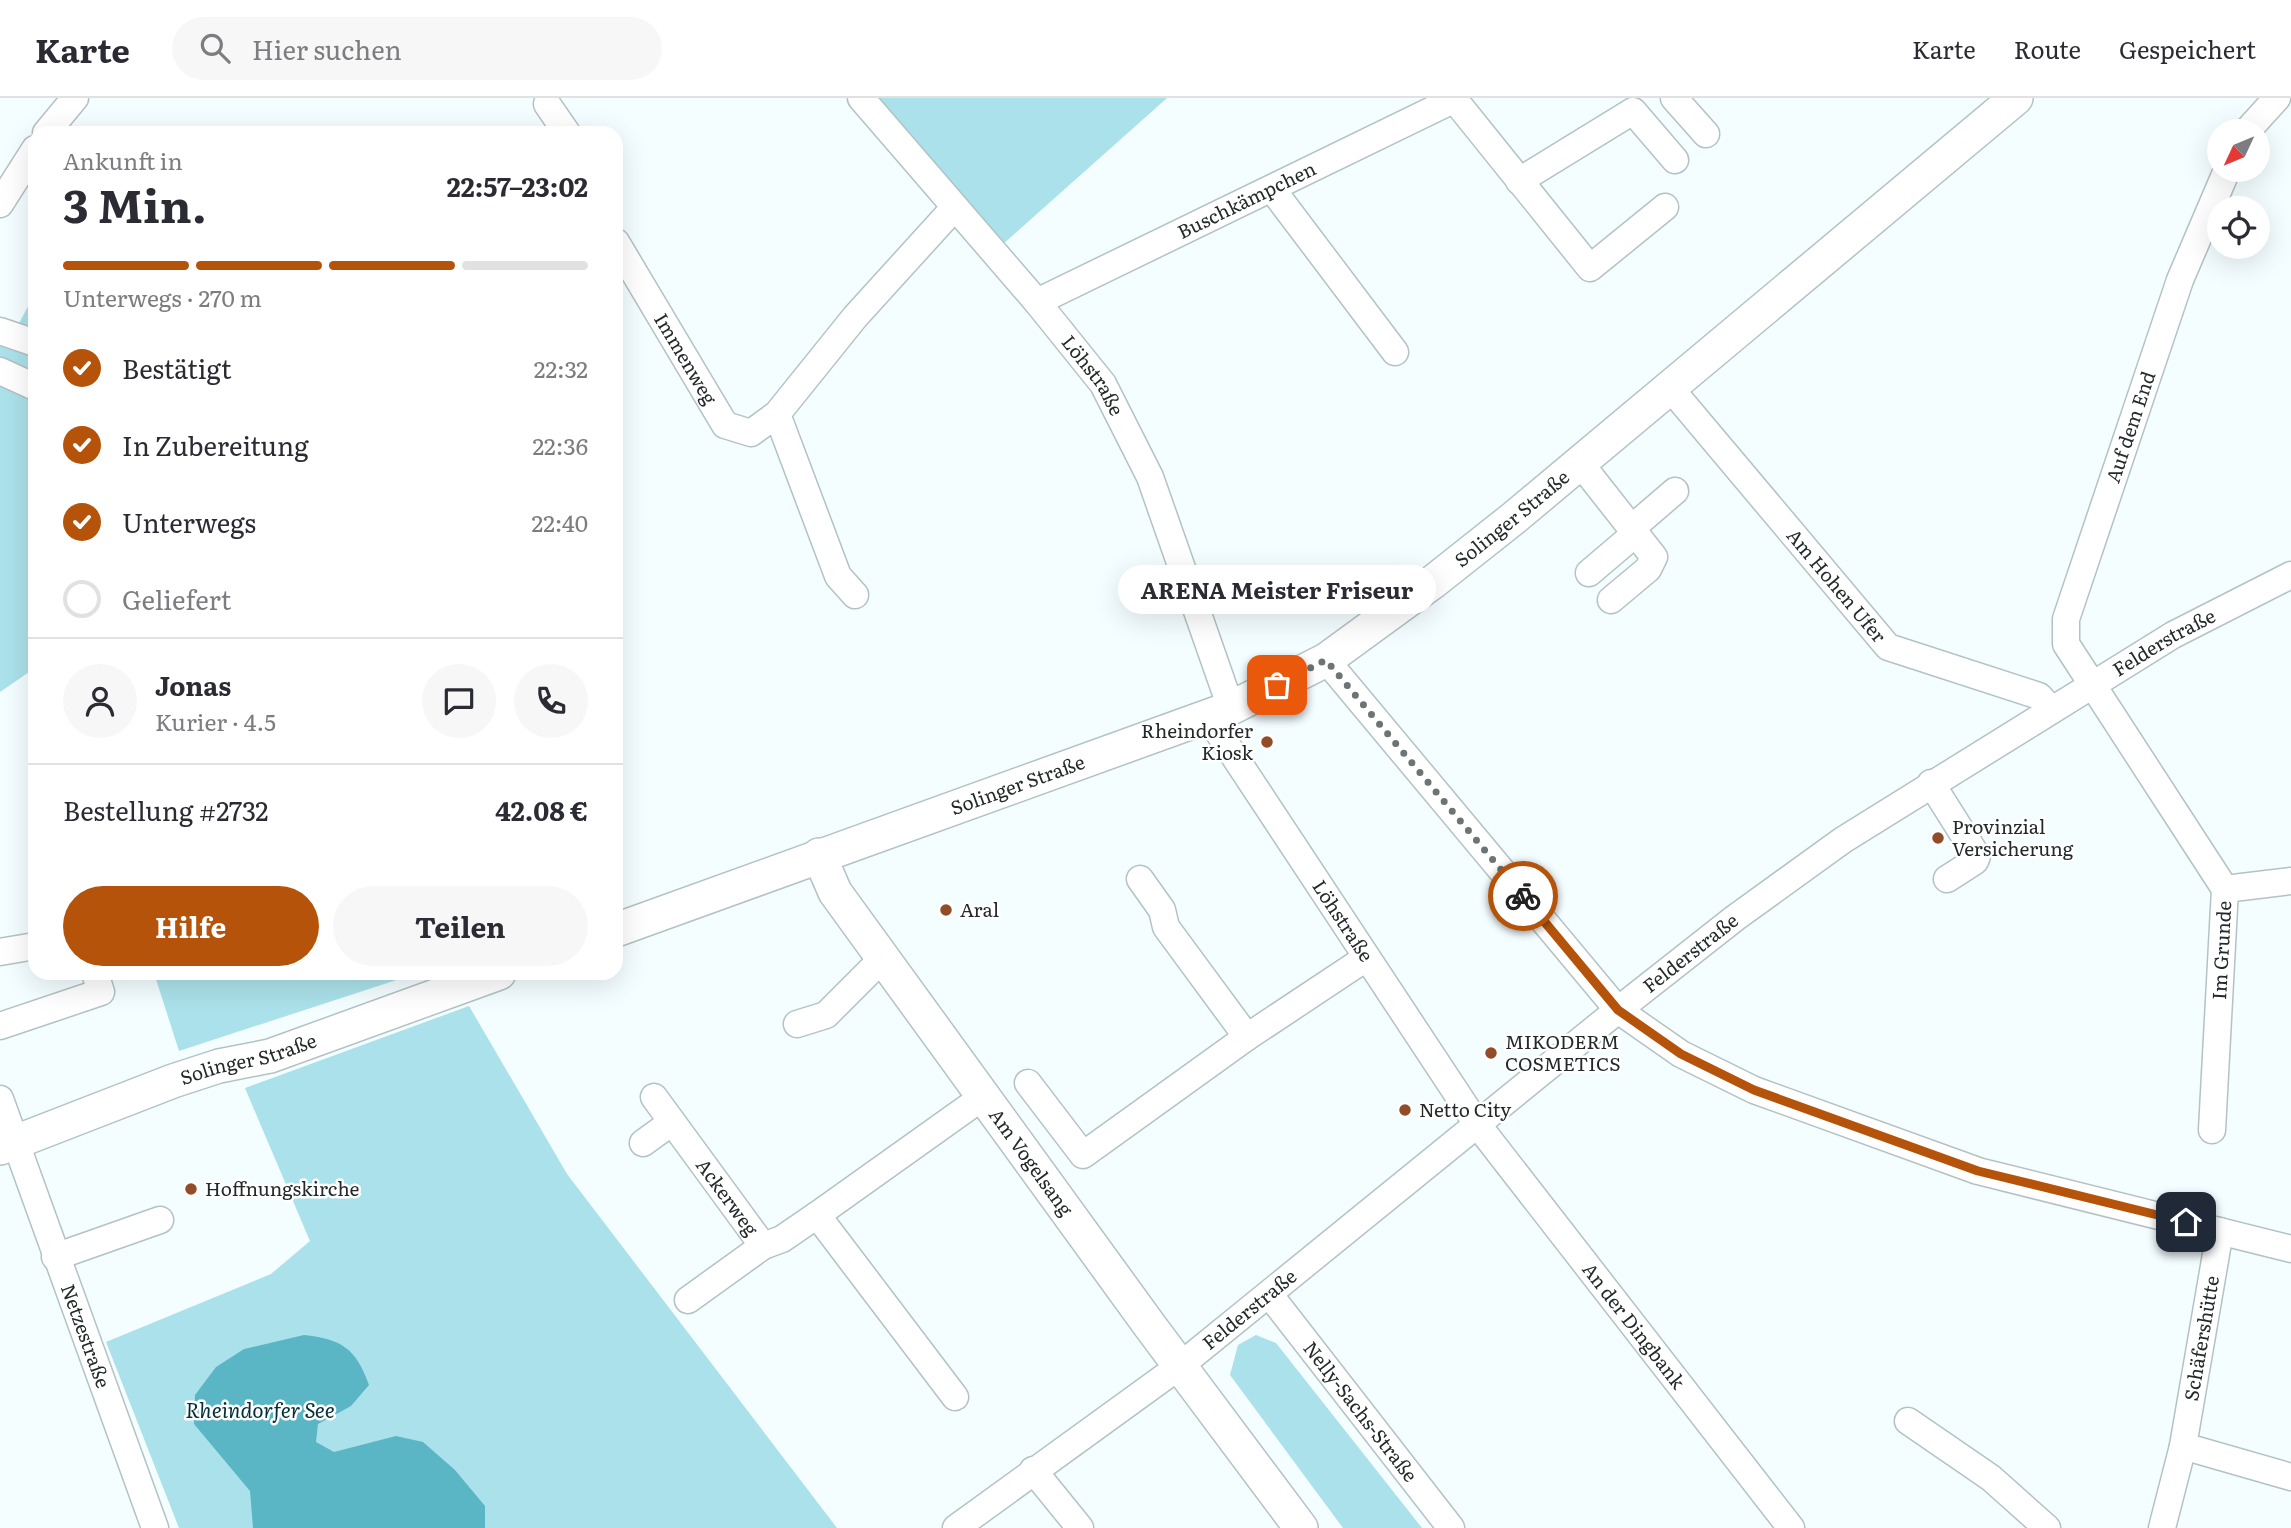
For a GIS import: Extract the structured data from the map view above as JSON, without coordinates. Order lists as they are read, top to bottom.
{
  "streets": {
    "main road": ["Solinger Straße", "Am Vogelsang"],
    "street": [
      "Buschkämpchen",
      "Immenweg",
      "Löhstraße",
      "Auf dem End",
      "Am Hohen Ufer",
      "Felderstraße",
      "Im Grunde",
      "Ackerweg",
      "An der Dingbank",
      "Netzestraße",
      "Schäfershütte",
      "Nelly-Sachs-Straße"
    ]
  },
  "crossings": [
    ["Buschkämpchen", "Löhstraße"],
    ["Immenweg", "Löhstraße"],
    ["Löhstraße", "Solinger Straße"],
    ["Löhstraße", "Felderstraße"],
    ["Löhstraße", "An der Dingbank"],
    ["Auf dem End", "Felderstraße"],
    ["Auf dem End", "Im Grunde"],
    ["Solinger Straße", "Am Hohen Ufer"],
    ["Solinger Straße", "Am Vogelsang"],
    ["Solinger Straße", "Netzestraße"],
    ["Am Hohen Ufer", "Felderstraße"],
    ["Felderstraße", "Im Grunde"],
    ["Felderstraße", "Am Vogelsang"],
    ["Felderstraße", "An der Dingbank"],
    ["Felderstraße", "Nelly-Sachs-Straße"],
    ["Am Vogelsang", "Ackerweg"]
  ],
  "water": ["Rheindorfer See"],
  "places": [
    "ARENA Meister Friseur",
    "Rheindorfer Kiosk",
    "Provinzial Versicherung",
    "Aral",
    "MIKODERM COSMETICS",
    "Netto City",
    "Hoffnungskirche"
  ],
  "north": "bottom left",
  "page": {
    "header": "Karte",
    "search": "Hier suchen",
    "nav": ["Karte", "Route", "Gespeichert"],
    "heading": ["3 Min.", "Ankunft in", "22:57–23:02"],
    "panel": [
      "Jonas",
      "Kurier · 4.5",
      "Bestellung #2732",
      "42.08 €"
    ],
    "bar": "Unterwegs · 270 m",
    "list": [
      ["Bestätigt", "22:32"],
      ["In Zubereitung", "22:36"],
      ["Unterwegs", "22:40"],
      "Geliefert"
    ],
    "bubble": "ARENA Meister Friseur",
    "buttons": ["Hilfe", "Teilen"]
  }
}
